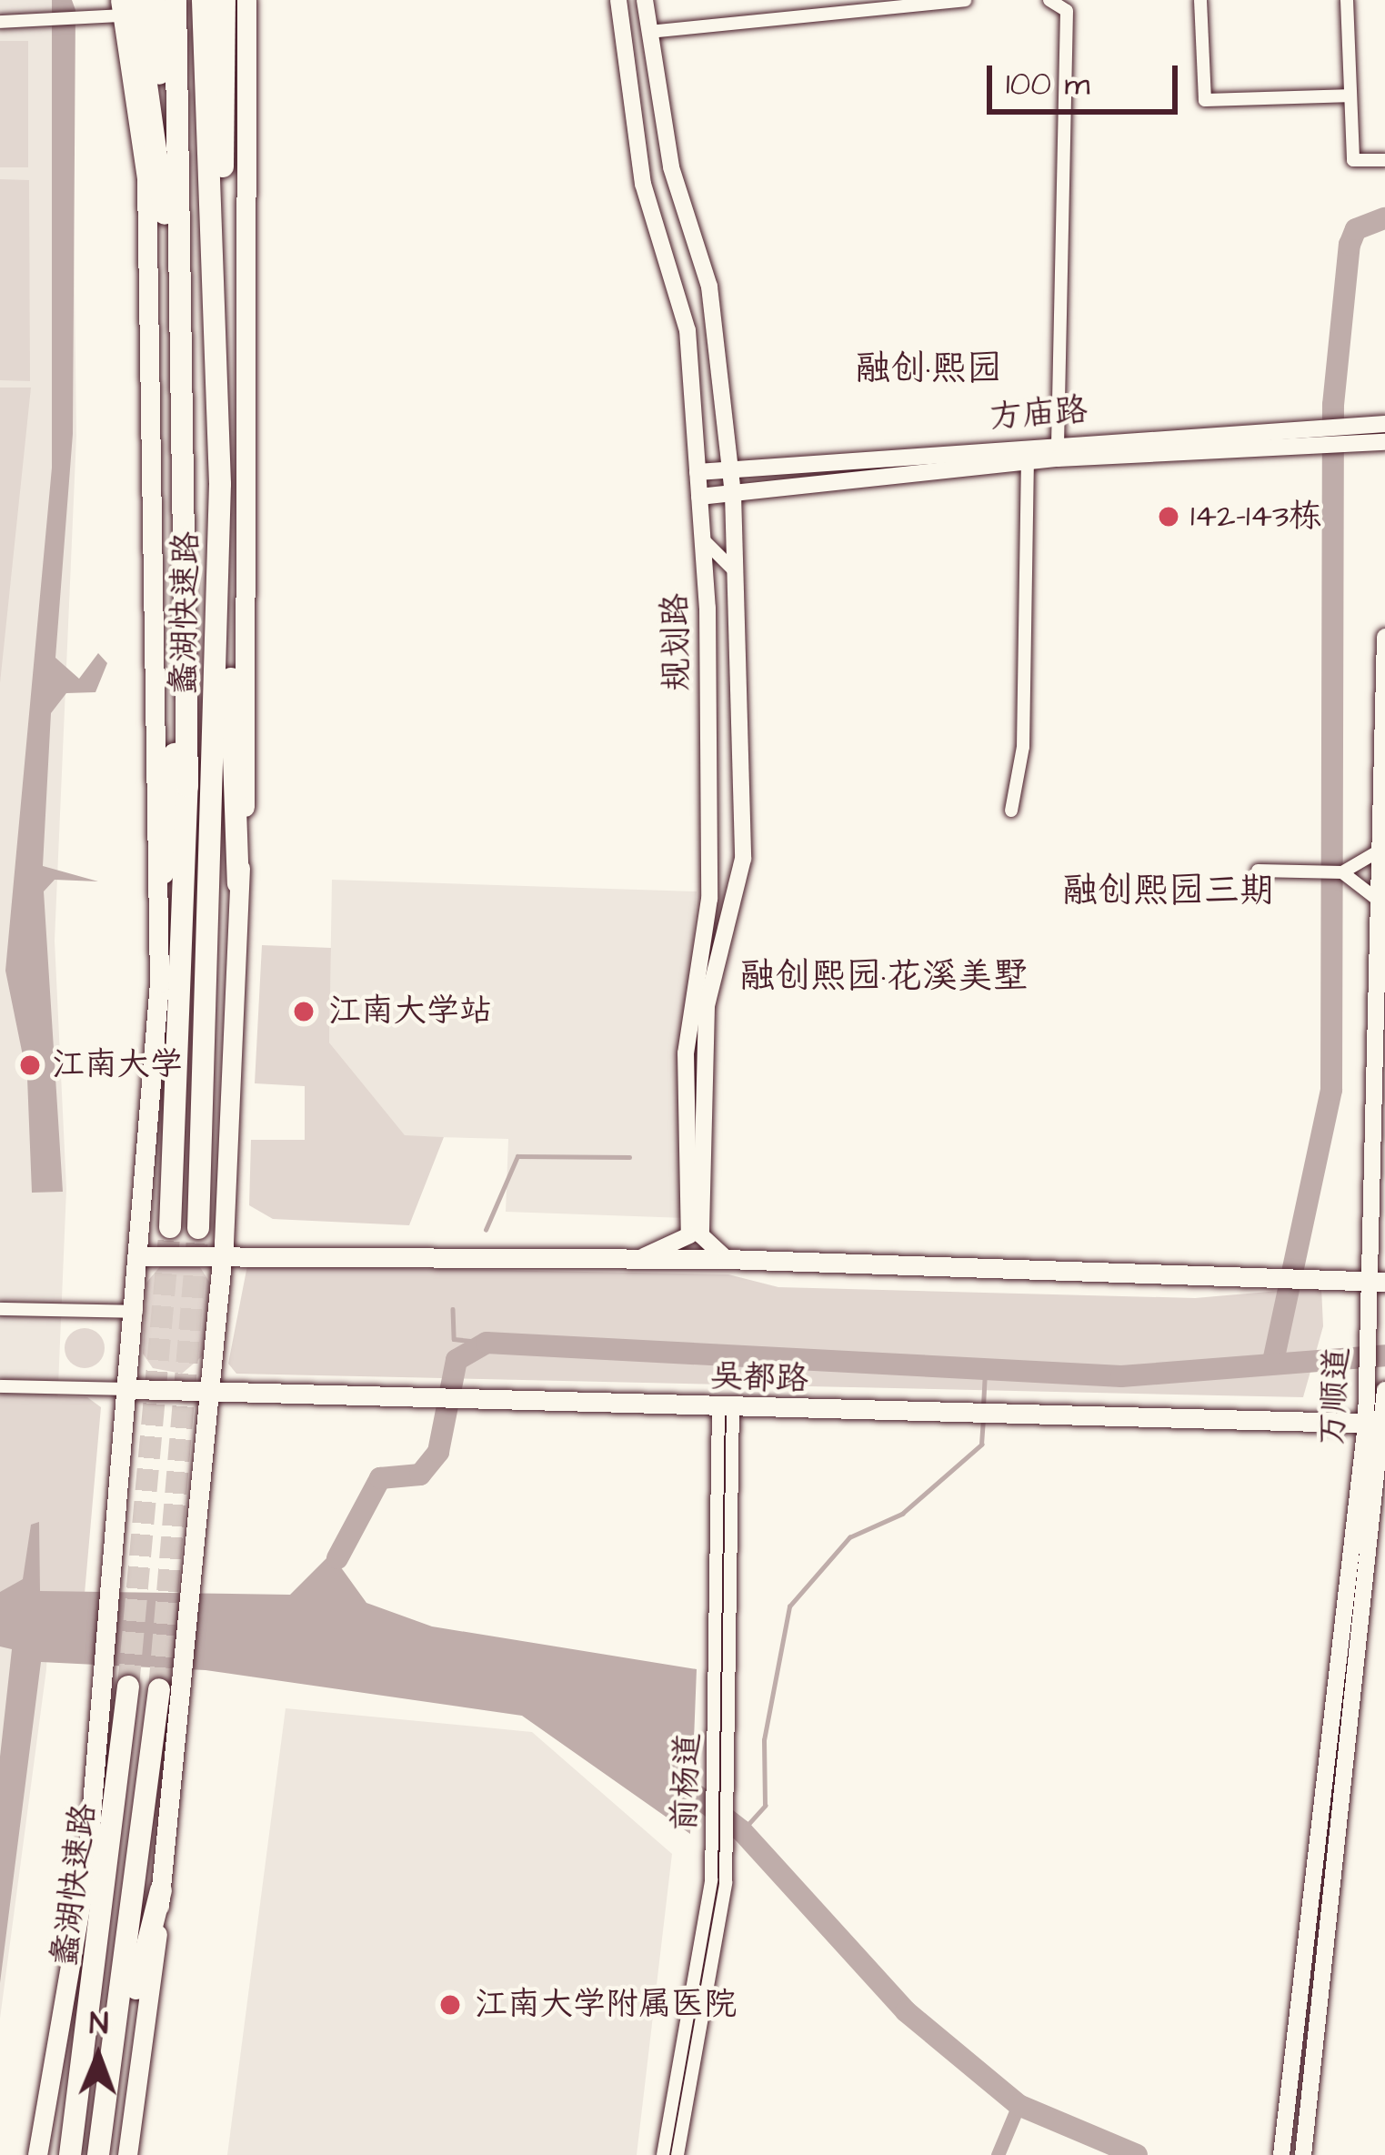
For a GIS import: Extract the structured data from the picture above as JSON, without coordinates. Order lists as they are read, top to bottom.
{
  "streets": {
    "highway": ["蠡湖快速路"],
    "main road": ["吴都路"],
    "street": [
      "方庙路",
      "规划路",
      "万顺道",
      "前杨道"
    ]
  },
  "crossings": [
    ["方庙路", "规划路"],
    ["吴都路", "万顺道"],
    ["吴都路", "前杨道"]
  ],
  "districts": ["融创·熙园", "融创熙园三期", "融创熙园·花溪美墅"],
  "places": [
    "142-143栋",
    "江南大学站",
    "江南大学",
    "江南大学附属医院"
  ],
  "scale_bar": "100 m",
  "north": "top"
}
